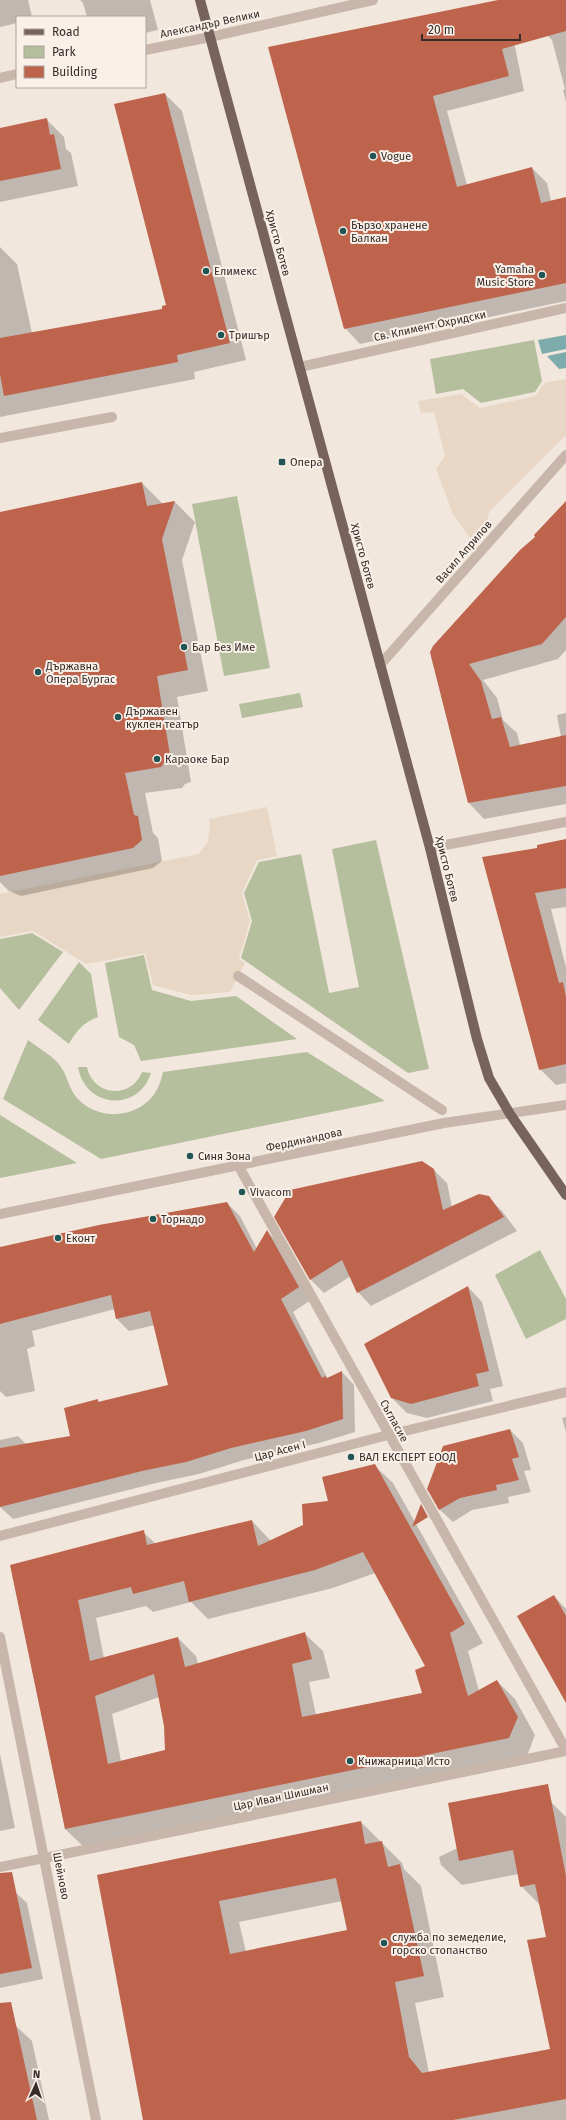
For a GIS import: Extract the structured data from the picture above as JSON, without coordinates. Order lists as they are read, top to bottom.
{
  "streets": {
    "main road": ["Христо Ботев"],
    "street": [
      "Александър Велики",
      "Св. Климент Охридски",
      "Васил Априлов",
      "Фердинандова",
      "Съгласие",
      "Цар Асен I",
      "Цар Иван Шишман",
      "Шейново"
    ]
  },
  "crossings": [
    ["Александър Велики", "Христо Ботев"],
    ["Христо Ботев", "Св. Климент Охридски"],
    ["Христо Ботев", "Васил Априлов"],
    ["Христо Ботев", "Фердинандова"],
    ["Фердинандова", "Съгласие"],
    ["Съгласие", "Цар Асен I"],
    ["Съгласие", "Цар Иван Шишман"],
    ["Цар Иван Шишман", "Шейново"]
  ],
  "places": {
    "other": [
      "Vogue",
      "Бързо хранене Балкан",
      "Елимекс",
      "Yamaha Music Store",
      "Тришър",
      "Бар Без Име",
      "Държавна Опера Бургас",
      "Държавен куклен театър",
      "Караоке Бар",
      "Синя Зона",
      "Vivacom",
      "Торнадо",
      "Еконт",
      "ВАЛ ЕКСПЕРТ ЕООД",
      "Книжарница Исто",
      "служба по земеделие, горско стопанство"
    ],
    "transit": ["Опера"]
  },
  "legend": ["Road", "Park", "Building"],
  "scale_bar": "20 m",
  "north": "top"
}
